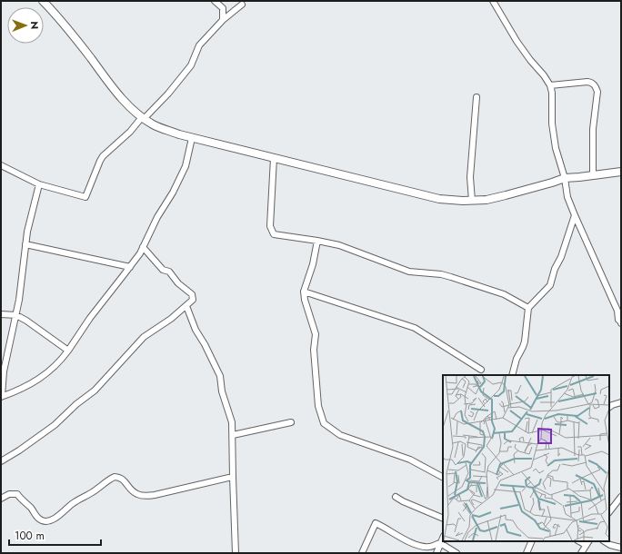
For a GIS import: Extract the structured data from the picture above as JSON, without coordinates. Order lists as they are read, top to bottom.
{
  "scale_bar": "100 m",
  "north": "right"
}
